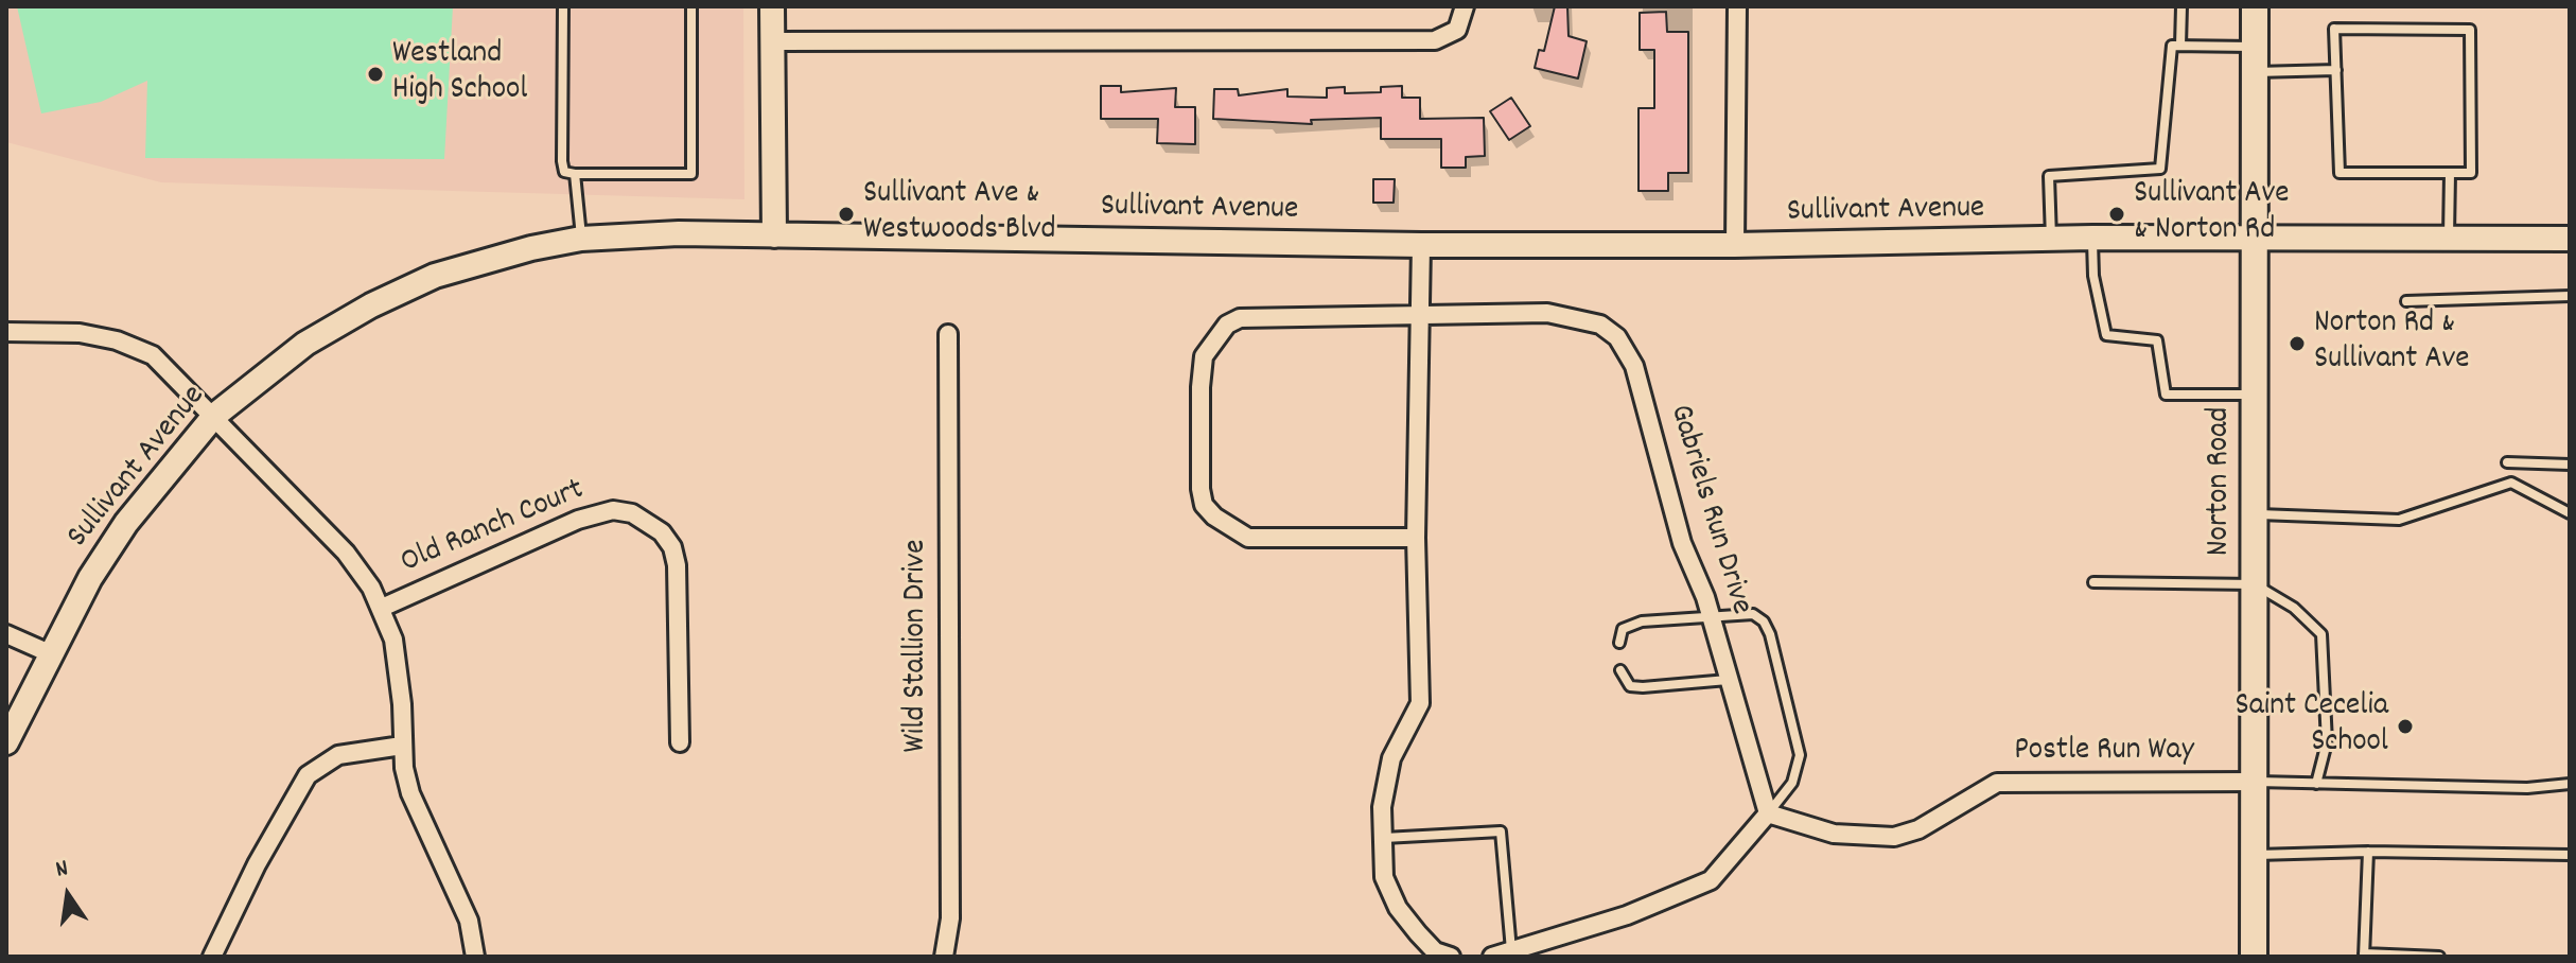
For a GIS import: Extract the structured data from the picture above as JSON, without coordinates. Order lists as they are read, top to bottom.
{
  "streets": {
    "main road": ["Norton Road"],
    "street": [
      "Sullivant Avenue",
      "Gabriels Run Drive",
      "Old Ranch Court",
      "Wild Stallion Drive",
      "Postle Run Way"
    ]
  },
  "crossings": [
    ["Sullivant Avenue", "Norton Road"],
    ["Norton Road", "Postle Run Way"],
    ["Gabriels Run Drive", "Postle Run Way"]
  ],
  "places": [
    "Westland High School",
    "Sullivant Ave & Westwoods Blvd",
    "Sullivant Ave & Norton Rd",
    "Norton Rd & Sullivant Ave",
    "Saint Cecelia School"
  ],
  "north": "top"
}
